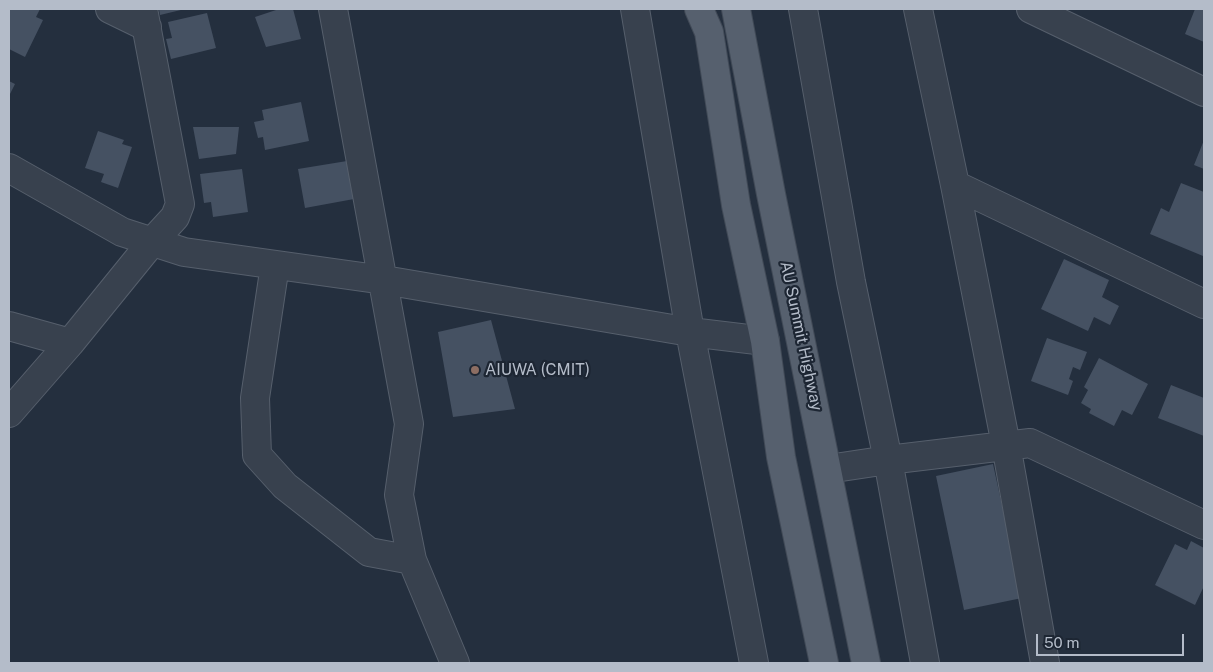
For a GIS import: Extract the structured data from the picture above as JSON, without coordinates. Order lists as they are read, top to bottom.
{
  "streets": {
    "main road": ["AU Summit Highway"]
  },
  "places": ["AIUWA (CMIT)"],
  "scale_bar": "50 m"
}
